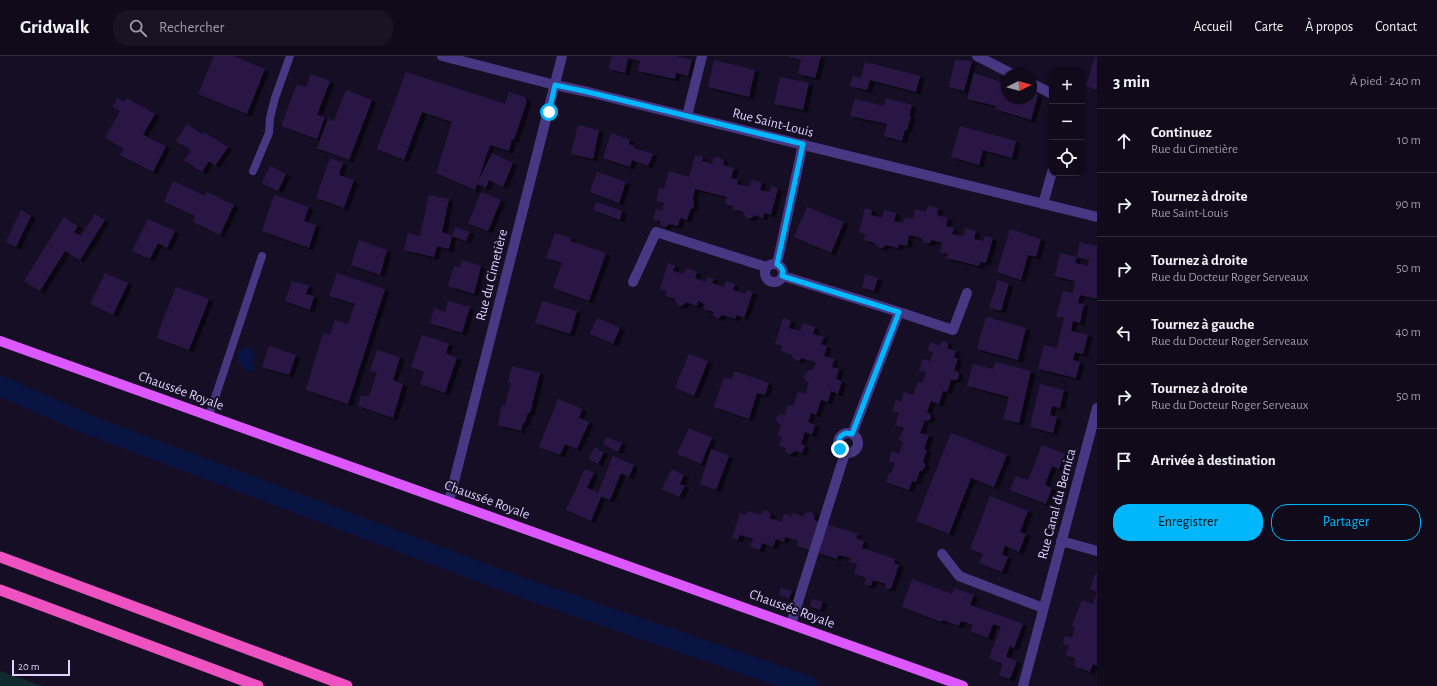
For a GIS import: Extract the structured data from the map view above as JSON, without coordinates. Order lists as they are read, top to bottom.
{
  "streets": {
    "main road": ["Chaussée Royale"],
    "street": ["Rue Saint-Louis", "Rue du Cimetière", "Rue Canal du Bernica"]
  },
  "crossings": [
    ["Rue Saint-Louis", "Rue du Cimetière"],
    ["Rue du Cimetière", "Chaussée Royale"]
  ],
  "scale_bar": "20 m",
  "north": "right",
  "page": {
    "header": "Gridwalk",
    "search": "Rechercher",
    "nav": [
      "Accueil",
      "Carte",
      "À propos",
      "Contact"
    ],
    "heading": ["3 min", "À pied · 240 m"],
    "map_buttons": ["+", "−"],
    "list": [
      ["Continuez", "Rue du Cimetière", "10 m"],
      ["Tournez à droite", "Rue Saint-Louis", "90 m"],
      ["Tournez à droite", "Rue du Docteur Roger Serveaux", "50 m"],
      ["Tournez à gauche", "Rue du Docteur Roger Serveaux", "40 m"],
      ["Tournez à droite", "Rue du Docteur Roger Serveaux", "50 m"],
      "Arrivée à destination"
    ],
    "buttons": ["Enregistrer", "Partager"],
    "scale": "20 m"
  }
}
